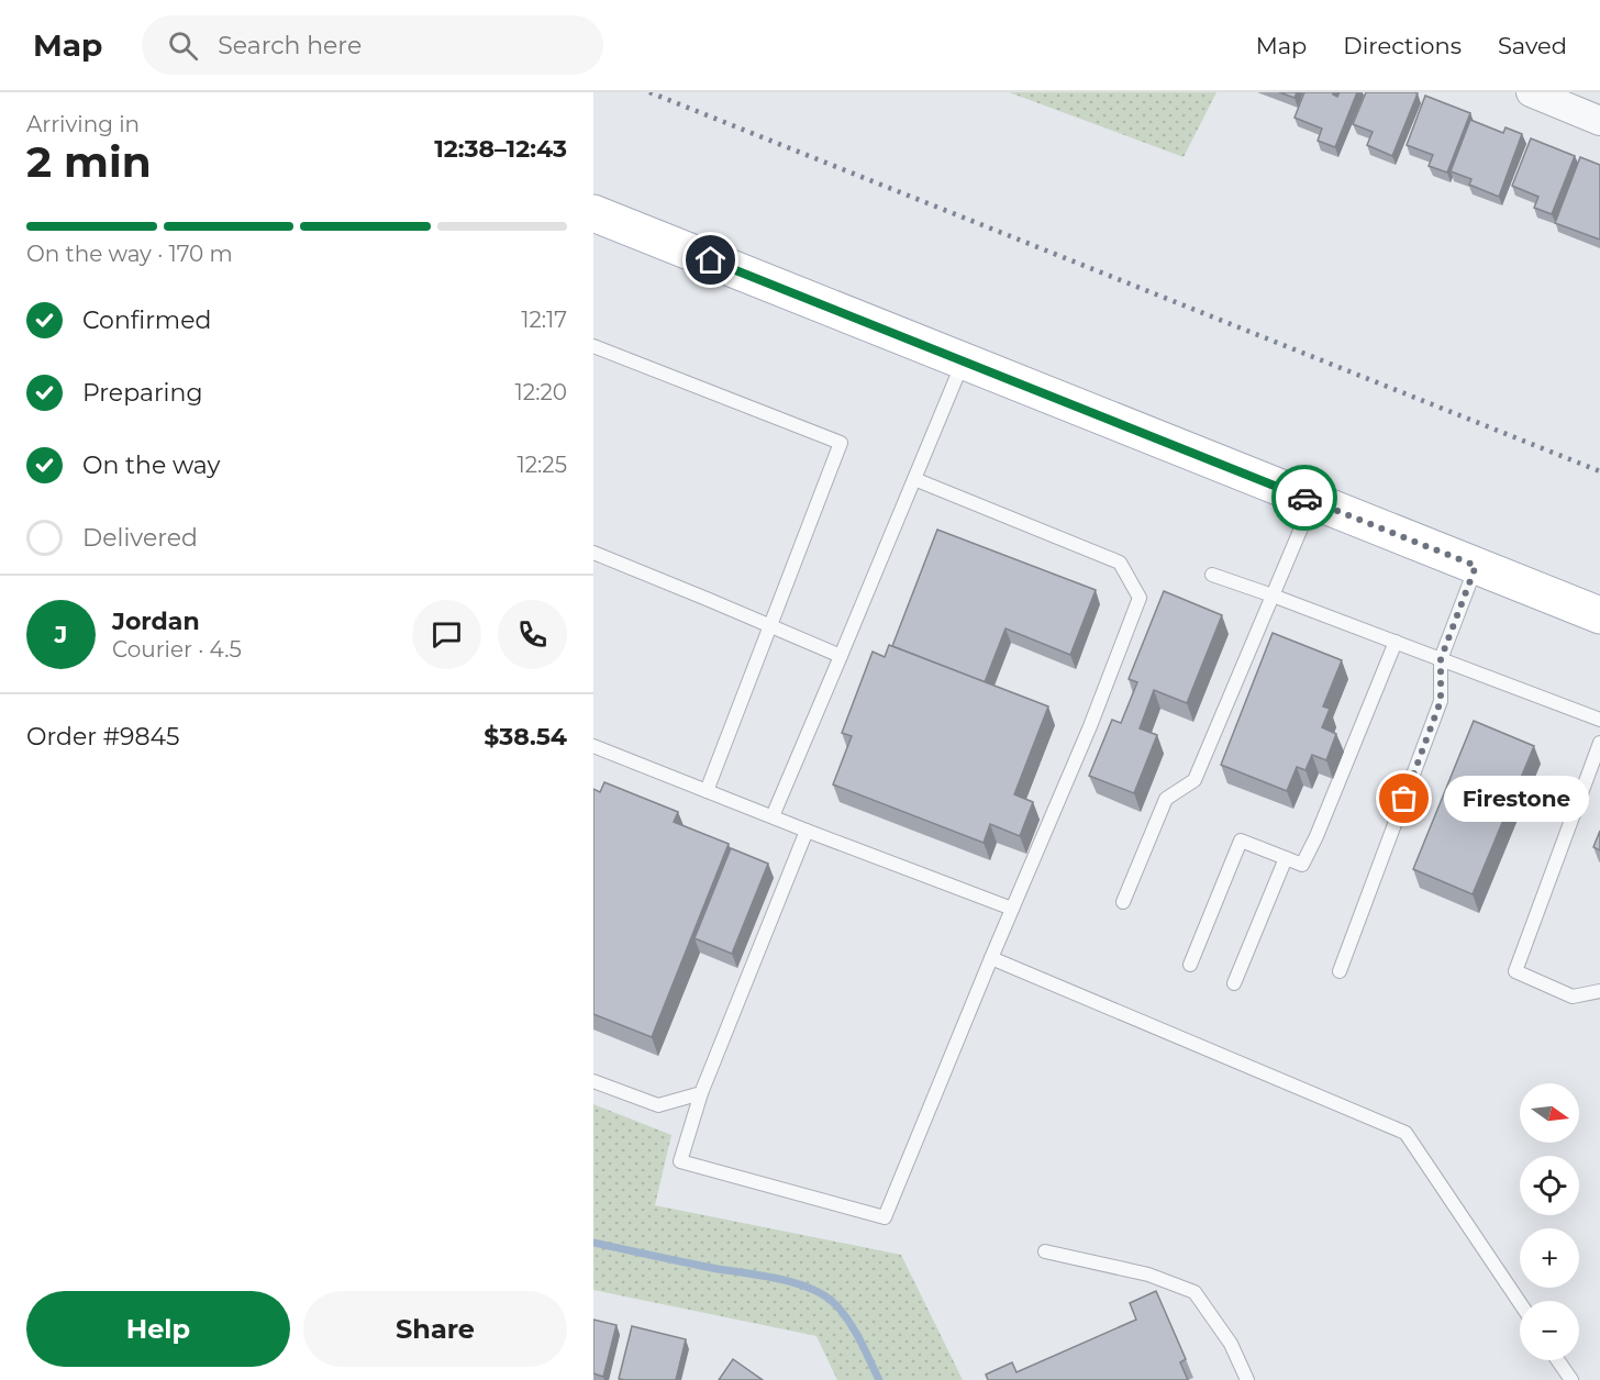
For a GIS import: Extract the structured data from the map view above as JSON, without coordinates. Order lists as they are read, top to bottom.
{
  "places": ["Firestone"],
  "north": "right",
  "page": {
    "header": "Map",
    "search": "Search here",
    "nav": ["Map", "Directions", "Saved"],
    "heading": ["2 min", "Arriving in", "12:38–12:43"],
    "panel": [
      "Jordan",
      "Courier · 4.5",
      "Order #9845",
      "$38.54"
    ],
    "bar": "On the way · 170 m",
    "list": [
      ["Confirmed", "12:17"],
      ["Preparing", "12:20"],
      ["On the way", "12:25"],
      "Delivered"
    ],
    "round": "J",
    "bubble": "Firestone",
    "map_buttons": ["+", "−"],
    "buttons": ["Help", "Share"]
  }
}
